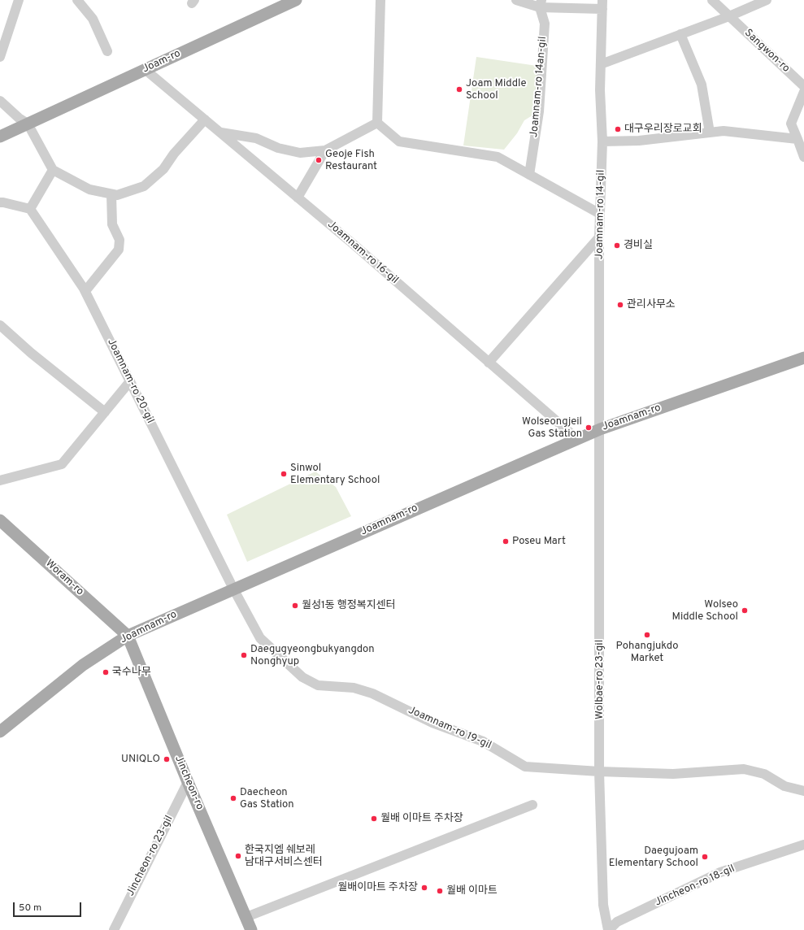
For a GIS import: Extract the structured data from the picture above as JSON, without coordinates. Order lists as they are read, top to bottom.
{
  "streets": {
    "main road": [
      "Joam-ro",
      "Joamnam-ro",
      "Woram-ro",
      "Jincheon-ro"
    ],
    "street": [
      "Sangwon-ro",
      "Joamnam-ro 14an-gil",
      "Joamnam-ro 14-gil",
      "Joamnam-ro 16-gil",
      "Joamnam-ro 20-gil",
      "Wolbae-ro 23-gil",
      "Joamnam-ro 19-gil",
      "Jincheon-ro 23-gil",
      "Jincheon-ro 18-gil"
    ]
  },
  "crossings": [
    ["Joam-ro", "Joamnam-ro 16-gil"],
    ["Joamnam-ro 14-gil", "Joamnam-ro"],
    ["Joamnam-ro 14-gil", "Wolbae-ro 23-gil"],
    ["Joamnam-ro 16-gil", "Joamnam-ro"],
    ["Joamnam-ro 20-gil", "Joamnam-ro"],
    ["Joamnam-ro 20-gil", "Joamnam-ro 19-gil"],
    ["Joamnam-ro", "Woram-ro"],
    ["Joamnam-ro", "Wolbae-ro 23-gil"],
    ["Joamnam-ro", "Joamnam-ro 19-gil"],
    ["Joamnam-ro", "Jincheon-ro"],
    ["Woram-ro", "Jincheon-ro"],
    ["Wolbae-ro 23-gil", "Joamnam-ro 19-gil"],
    ["Wolbae-ro 23-gil", "Jincheon-ro 18-gil"],
    ["Jincheon-ro", "Jincheon-ro 23-gil"]
  ],
  "places": [
    "Joam Middle School",
    "대구우리장로교회",
    "Geoje Fish Restaurant",
    "경비실",
    "관리사무소",
    "Wolseongjeil Gas Station",
    "Sinwol Elementary School",
    "Poseu Mart",
    "월성1동 행정복지센터",
    "Wolseo Middle School",
    "Pohangjukdo Market",
    "Daegugyeongbukyangdon Nonghyup",
    "국수나무",
    "UNIQLO",
    "Daecheon Gas Station",
    "월배 이마트 주차장",
    "한국지엠 쉐보레 남대구서비스센터",
    "Daegujoam Elementary School",
    "월배이마트 주차장",
    "월배 이마트"
  ],
  "scale_bar": "50 m"
}
